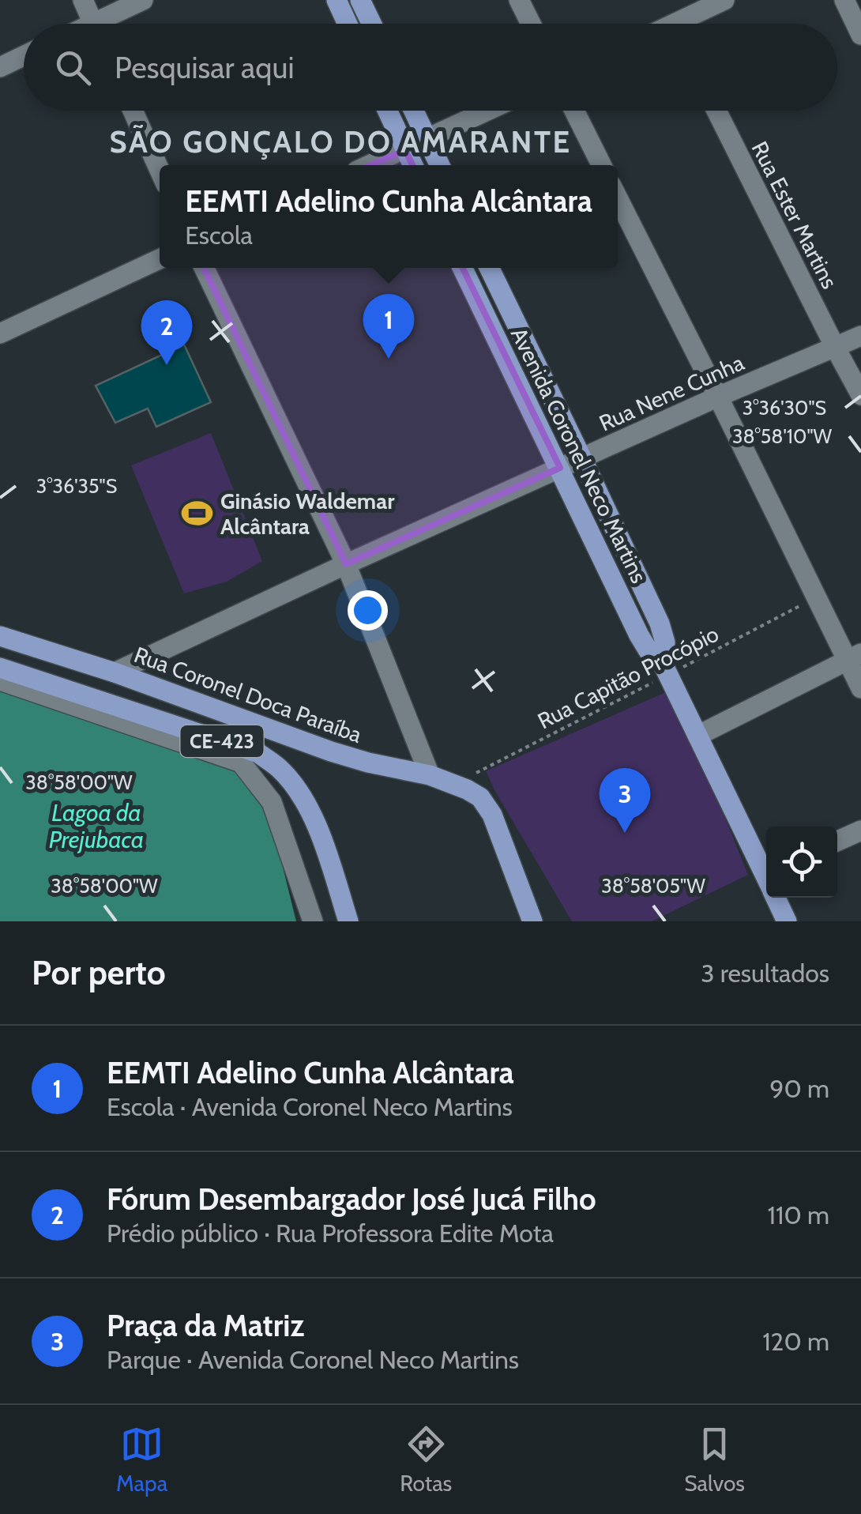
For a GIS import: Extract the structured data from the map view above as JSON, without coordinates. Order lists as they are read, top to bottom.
{
  "streets": {
    "main road": ["Avenida Coronel Neco Martins", "Rua Coronel Doca Paraíba", "CE-423"],
    "street": ["Rua Ester Martins", "Rua Nene Cunha"],
    "path": ["Rua Capitão Procópio"]
  },
  "crossings": [
    ["Rua Ester Martins", "Rua Nene Cunha"],
    ["Rua Nene Cunha", "Avenida Coronel Neco Martins"],
    ["Rua Nene Cunha", "Rua Coronel Doca Paraíba"],
    ["Avenida Coronel Neco Martins", "Rua Capitão Procópio"],
    ["Rua Capitão Procópio", "Rua Coronel Doca Paraíba"]
  ],
  "districts": ["SÃO GONÇALO DO AMARANTE"],
  "water": ["Lagoa da Prejubaca"],
  "places": {
    "sports": ["Ginásio Waldemar Alcântara"]
  },
  "page": {
    "search": "Pesquisar aqui",
    "popup": ["EEMTI Adelino Cunha Alcântara", "Escola"],
    "pins": ["1", "2", "3"],
    "heading": ["Por perto", "3 resultados"],
    "list": [
      {
        "mark": "1",
        "name": "EEMTI Adelino Cunha Alcântara",
        "note": "Escola · Avenida Coronel Neco Martins",
        "value": "90 m"
      },
      {
        "mark": "2",
        "name": "Fórum Desembargador José Jucá Filho",
        "note": "Prédio público · Rua Professora Edite Mota",
        "value": "110 m"
      },
      {
        "mark": "3",
        "name": "Praça da Matriz",
        "note": "Parque · Avenida Coronel Neco Martins",
        "value": "120 m"
      }
    ],
    "nav": ["Mapa", "Rotas", "Salvos"]
  },
  "coordinates": [
    "3°36'30\"S",
    "38°58'10\"W",
    "3°36'35\"S",
    "38°58'00\"W",
    "38°58'05\"W"
  ]
}
